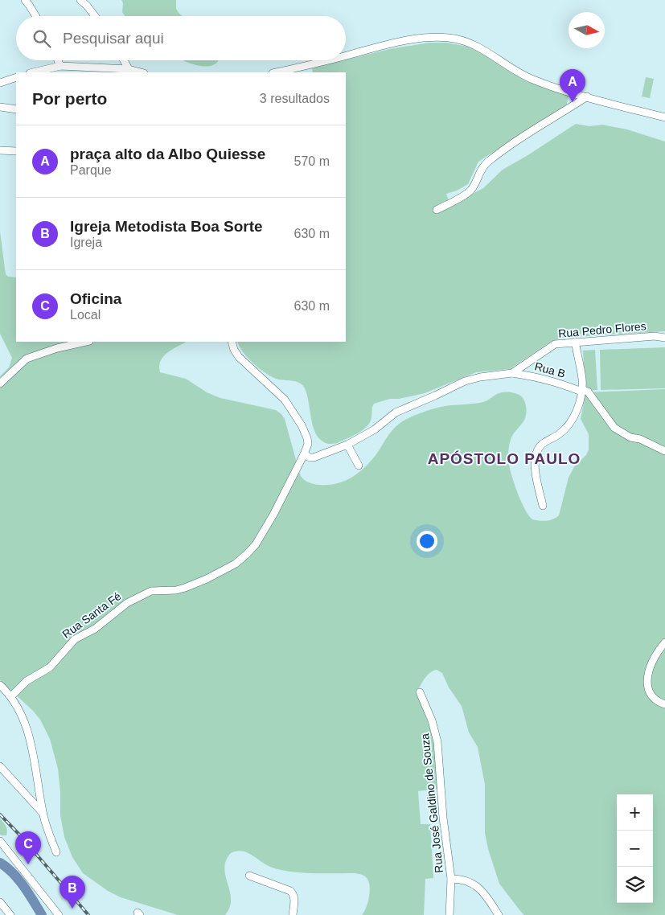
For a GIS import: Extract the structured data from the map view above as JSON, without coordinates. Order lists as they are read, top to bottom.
{
  "streets": {
    "street": [
      "Rua Pedro Flores",
      "Rua B",
      "Rua Santa Fé",
      "Rua José Galdino de Souza"
    ]
  },
  "crossings": [
    ["Rua Pedro Flores", "Rua B"],
    ["Rua Pedro Flores", "Rua Santa Fé"]
  ],
  "districts": ["APÓSTOLO PAULO"],
  "north": "right",
  "page": {
    "search": "Pesquisar aqui",
    "pins": ["A", "C", "B"],
    "heading": ["Por perto", "3 resultados"],
    "list": [
      {
        "mark": "A",
        "name": "praça alto da Albo Quiesse",
        "note": "Parque",
        "value": "570 m"
      },
      {
        "mark": "B",
        "name": "Igreja Metodista Boa Sorte",
        "note": "Igreja",
        "value": "630 m"
      },
      {
        "mark": "C",
        "name": "Oficina",
        "note": "Local",
        "value": "630 m"
      }
    ],
    "map_buttons": ["+", "−"]
  }
}
